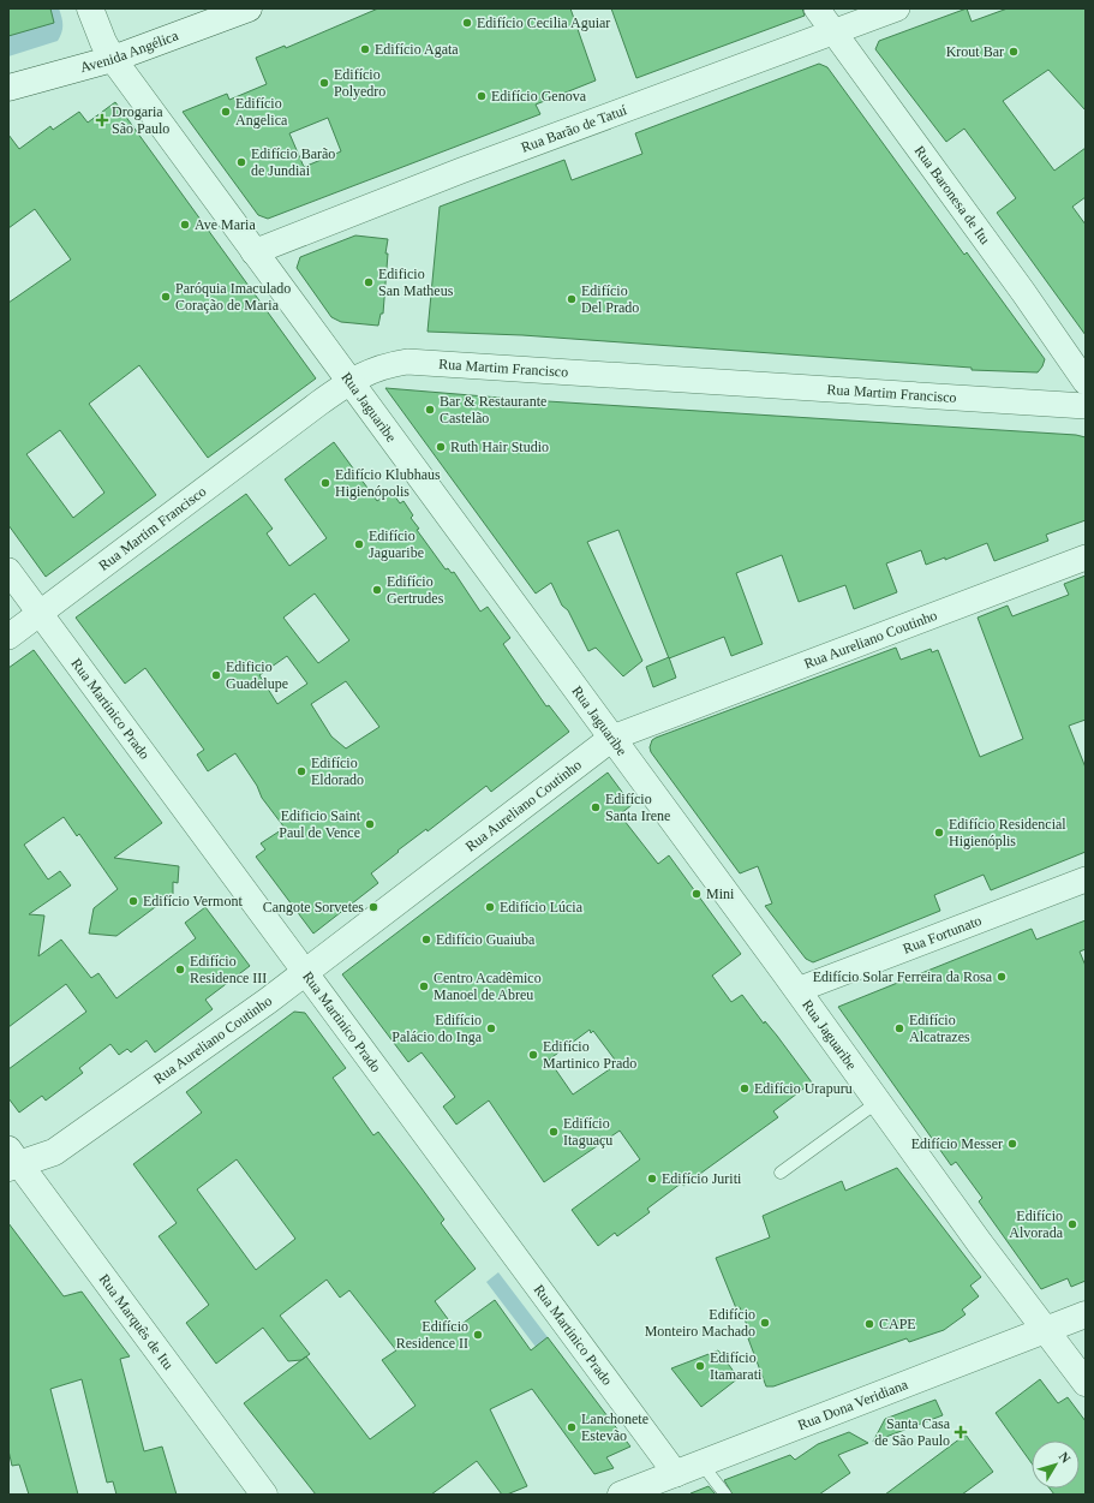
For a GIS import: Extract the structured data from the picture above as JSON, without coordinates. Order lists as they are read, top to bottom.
{
  "streets": {
    "street": [
      "Avenida Angélica",
      "Rua Barão de Tatuí",
      "Rua Baronesa de Itu",
      "Rua Martim Francisco",
      "Rua Jaguaribe",
      "Rua Aureliano Coutinho",
      "Rua Martinico Prado",
      "Rua Fortunato",
      "Rua Marquês de Itu",
      "Rua Dona Veridiana"
    ]
  },
  "crossings": [
    ["Avenida Angélica", "Rua Jaguaribe"],
    ["Rua Barão de Tatuí", "Rua Baronesa de Itu"],
    ["Rua Barão de Tatuí", "Rua Jaguaribe"],
    ["Rua Martim Francisco", "Rua Jaguaribe"],
    ["Rua Martim Francisco", "Rua Martinico Prado"],
    ["Rua Jaguaribe", "Rua Aureliano Coutinho"],
    ["Rua Jaguaribe", "Rua Fortunato"],
    ["Rua Jaguaribe", "Rua Dona Veridiana"],
    ["Rua Aureliano Coutinho", "Rua Martinico Prado"],
    ["Rua Aureliano Coutinho", "Rua Marquês de Itu"],
    ["Rua Martinico Prado", "Rua Dona Veridiana"]
  ],
  "places": {
    "other": [
      "Edifício Cecilia Aguiar",
      "Edifício Agata",
      "Krout Bar",
      "Edifício Polyedro",
      "Edifício Genova",
      "Edifício Angelica",
      "Edifício Barão de Jundiai",
      "Ave Maria",
      "Edificio San Matheus",
      "Paróquia Imaculado Coração de Maria",
      "Edifício Del Prado",
      "Bar & Restaurante Castelão",
      "Ruth Hair Studio",
      "Edifício Klubhaus Higienópolis",
      "Edifício Jaguaribe",
      "Edifício Gertrudes",
      "Edificio Guadelupe",
      "Edifício Eldorado",
      "Edifício Santa Irene",
      "Edificio Saint Paul de Vence",
      "Edifício Residencial Higienóplis",
      "Mini",
      "Edifício Vermont",
      "Cangote Sorvetes",
      "Edifício Lúcia",
      "Edifício Guaiuba",
      "Edifício Residence III",
      "Edifício Solar Ferreira da Rosa",
      "Centro Acadêmico Manoel de Abreu",
      "Edifício Palácio do Inga",
      "Edifício Alcatrazes",
      "Edifício Martinico Prado",
      "Edifício Urapuru",
      "Edifício Itaguaçu",
      "Edifício Messer",
      "Edifício Juriti",
      "Edifício Alvorada",
      "Edifício Monteiro Machado",
      "CAPE",
      "Edifício Residence II",
      "Edifício Itamarati",
      "Lanchonete Estevão"
    ],
    "health": ["Drogaria São Paulo", "Santa Casa de São Paulo"]
  },
  "north": "top right"
}
